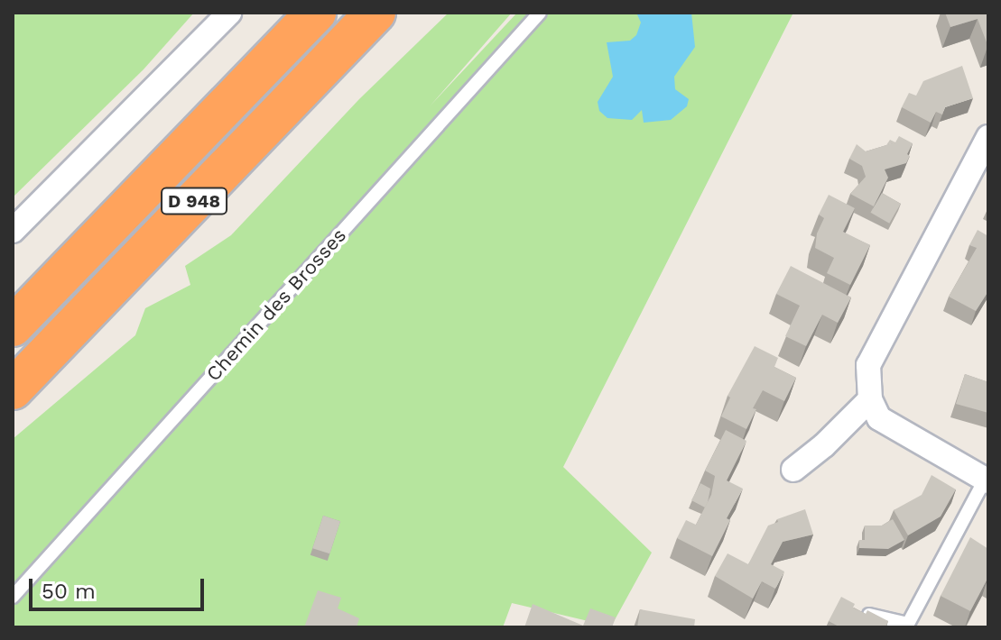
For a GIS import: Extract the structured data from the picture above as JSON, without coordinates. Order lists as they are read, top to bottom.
{
  "streets": {
    "highway": ["D 948"],
    "lane": ["Chemin des Brosses"]
  },
  "scale_bar": "50 m"
}
